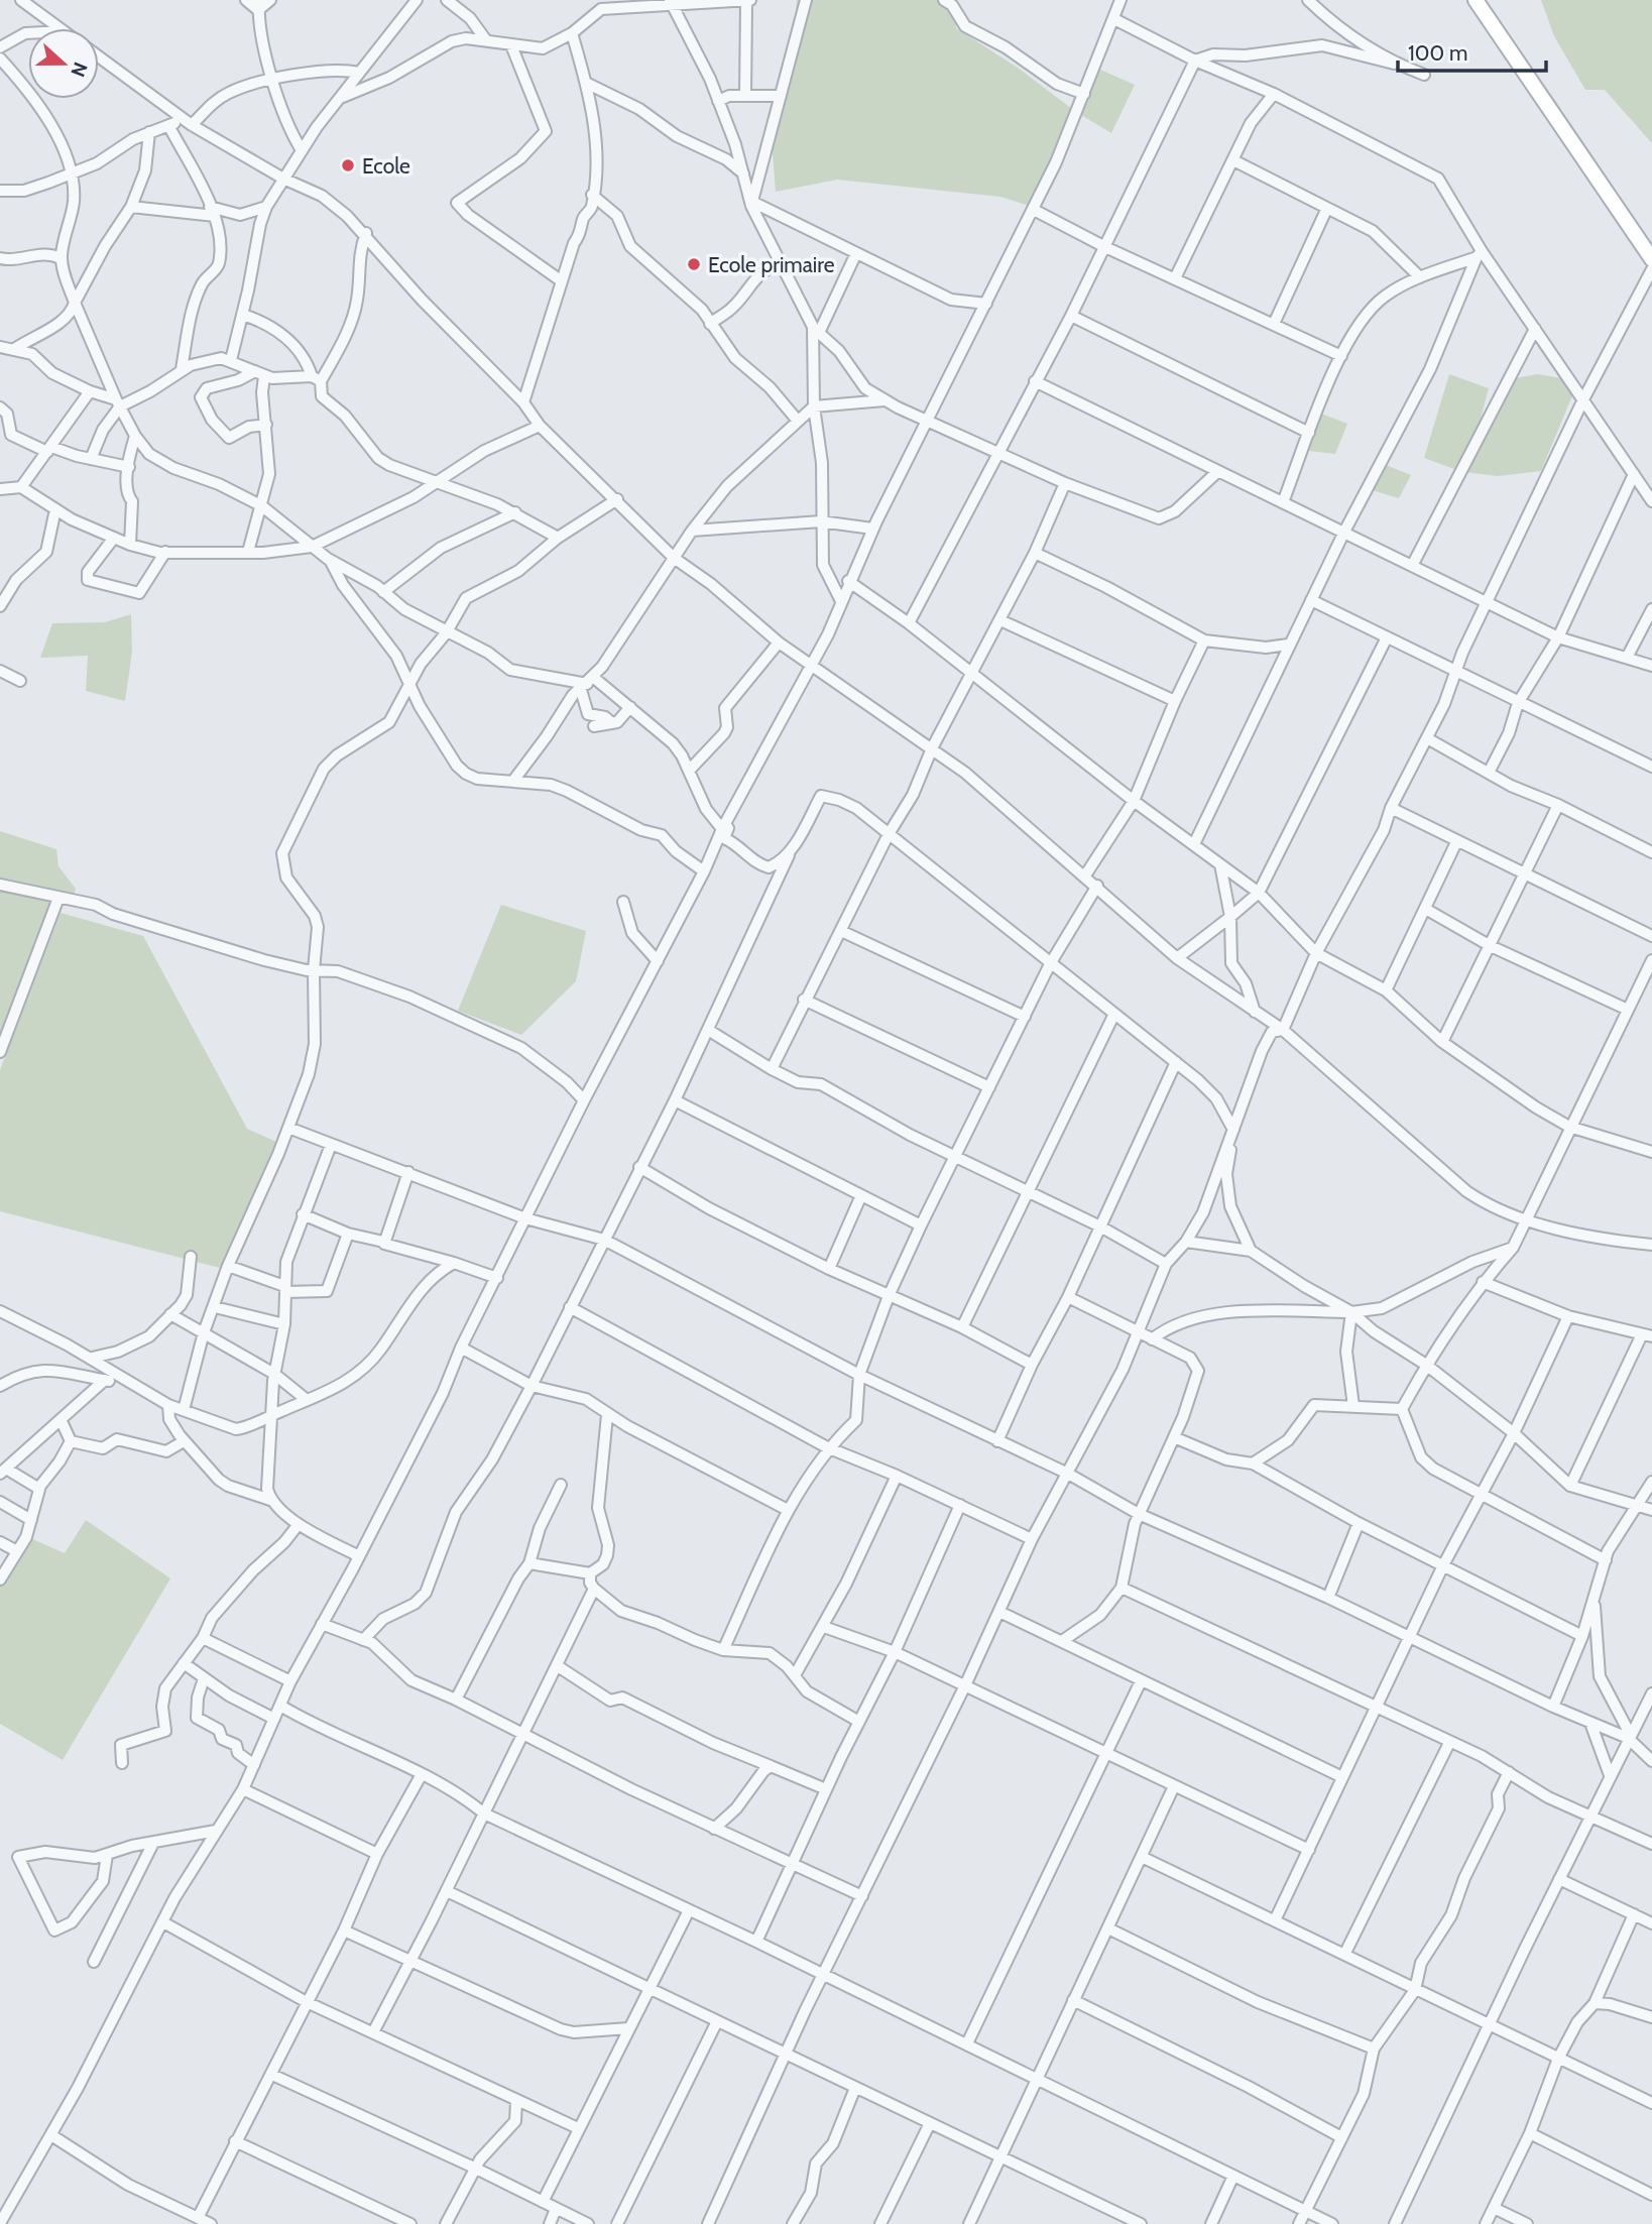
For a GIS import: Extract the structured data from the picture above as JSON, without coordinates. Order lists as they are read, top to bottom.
{
  "places": ["Ecole", "Ecole primaire"],
  "scale_bar": "100 m",
  "north": "right"
}
